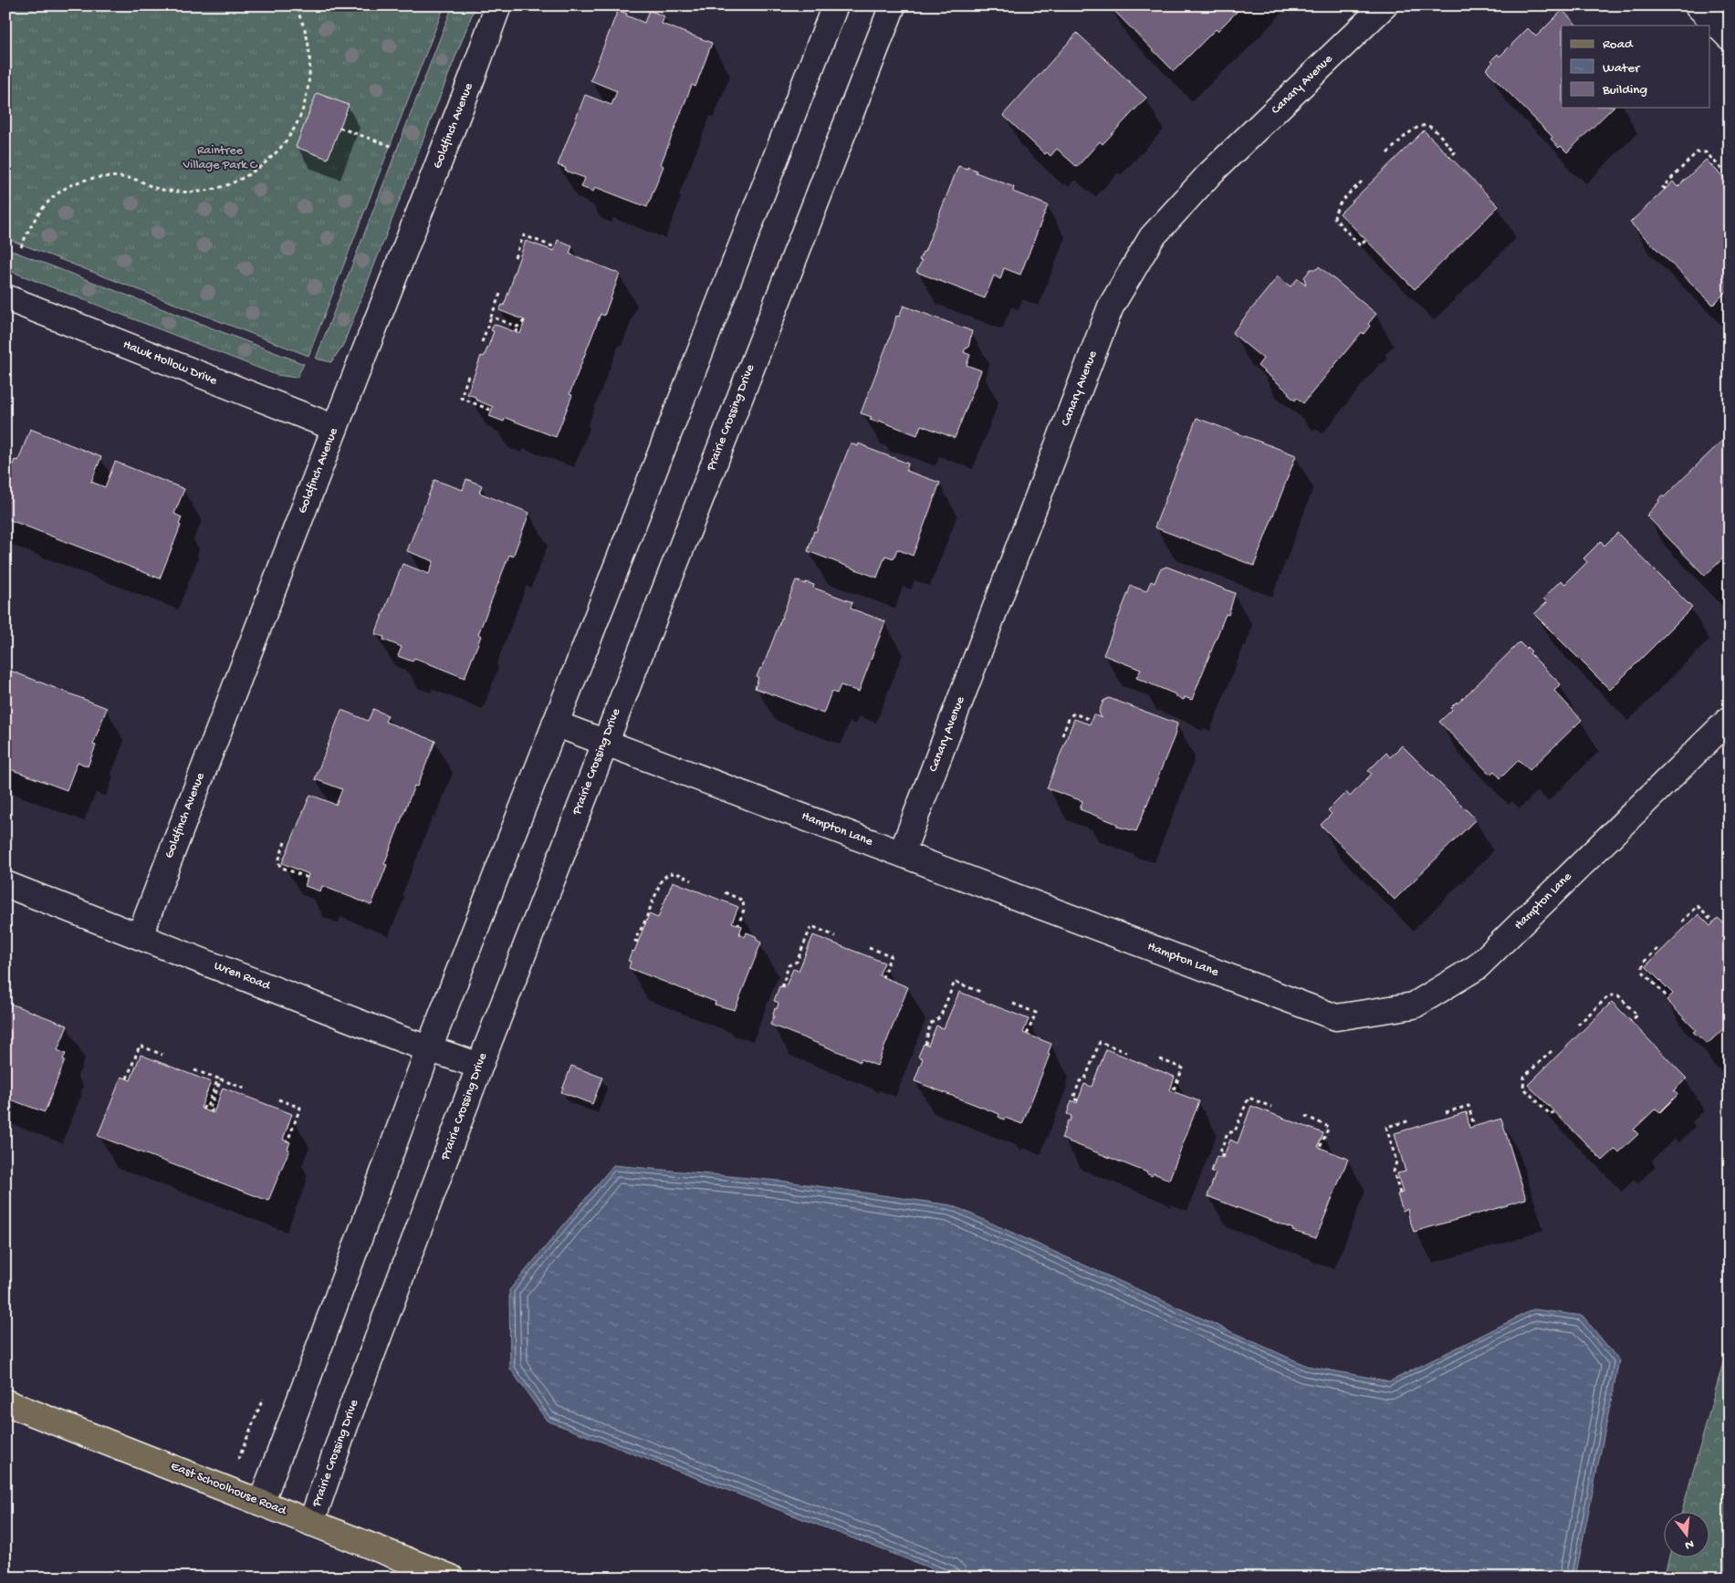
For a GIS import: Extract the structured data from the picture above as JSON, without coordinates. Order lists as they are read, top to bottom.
{
  "streets": {
    "main road": ["East Schoolhouse Road"],
    "street": [
      "Canary Avenue",
      "Goldfinch Avenue",
      "Hawk Hollow Drive",
      "Prairie Crossing Drive",
      "Hampton Lane",
      "Wren Road"
    ]
  },
  "crossings": [
    ["Canary Avenue", "Hampton Lane"],
    ["Goldfinch Avenue", "Hawk Hollow Drive"],
    ["Goldfinch Avenue", "Wren Road"],
    ["Prairie Crossing Drive", "Hampton Lane"],
    ["Prairie Crossing Drive", "Wren Road"],
    ["Prairie Crossing Drive", "East Schoolhouse Road"]
  ],
  "parks": ["Raintree Village Park C"],
  "legend": ["Road", "Water", "Building"],
  "north": "bottom"
}
